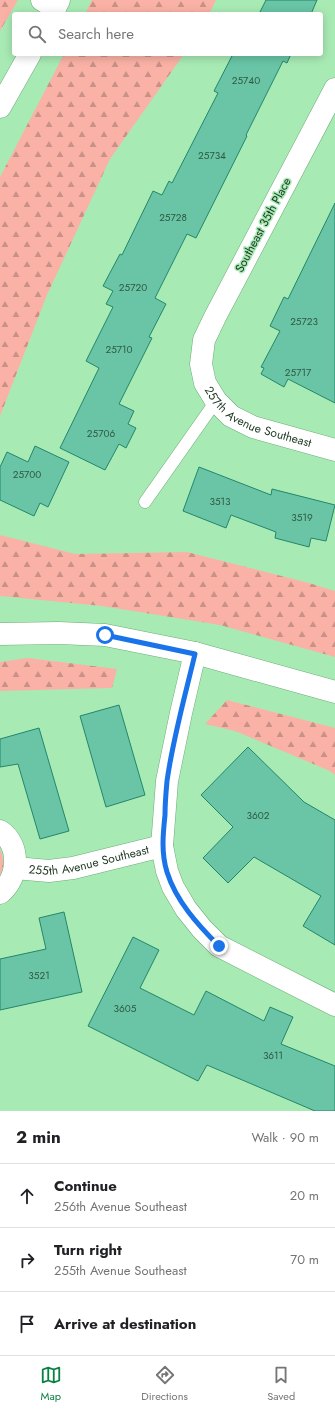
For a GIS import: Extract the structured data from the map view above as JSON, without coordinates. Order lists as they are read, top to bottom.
{
  "streets": {
    "street": ["Southeast 35th Place", "257th Avenue Southeast", "255th Avenue Southeast"]
  },
  "crossings": [
    ["Southeast 35th Place", "257th Avenue Southeast"]
  ],
  "house_numbers": [
    "25740",
    "25734",
    "25728",
    "25720",
    "25723",
    "25710",
    "25717",
    "25706",
    "25700",
    "3513",
    "3519",
    "3602",
    "3521",
    "3605",
    "3611"
  ],
  "page": {
    "search": "Search here",
    "heading": ["2 min", "Walk · 90 m"],
    "list": [
      ["Continue", "256th Avenue Southeast", "20 m"],
      ["Turn right", "255th Avenue Southeast", "70 m"],
      "Arrive at destination"
    ],
    "nav": ["Map", "Directions", "Saved"]
  }
}
